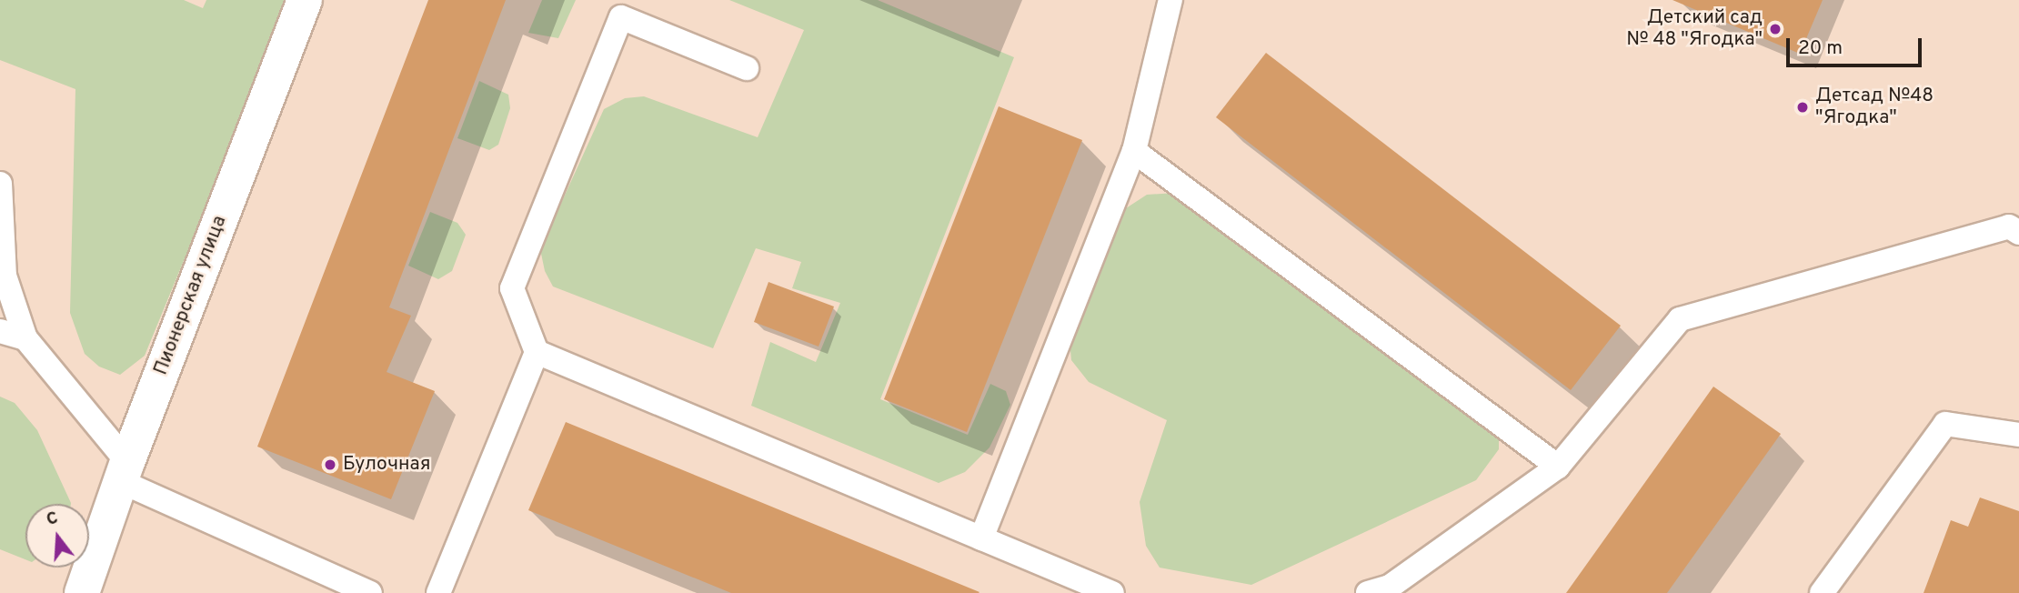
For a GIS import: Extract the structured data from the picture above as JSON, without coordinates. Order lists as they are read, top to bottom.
{
  "streets": {
    "street": ["Пионерская улица"]
  },
  "places": ["Детский сад № 48 \"Ягодка\"", "Детсад №48 \"Ягодка\"", "Булочная"],
  "scale_bar": "20 m",
  "north": "top"
}
